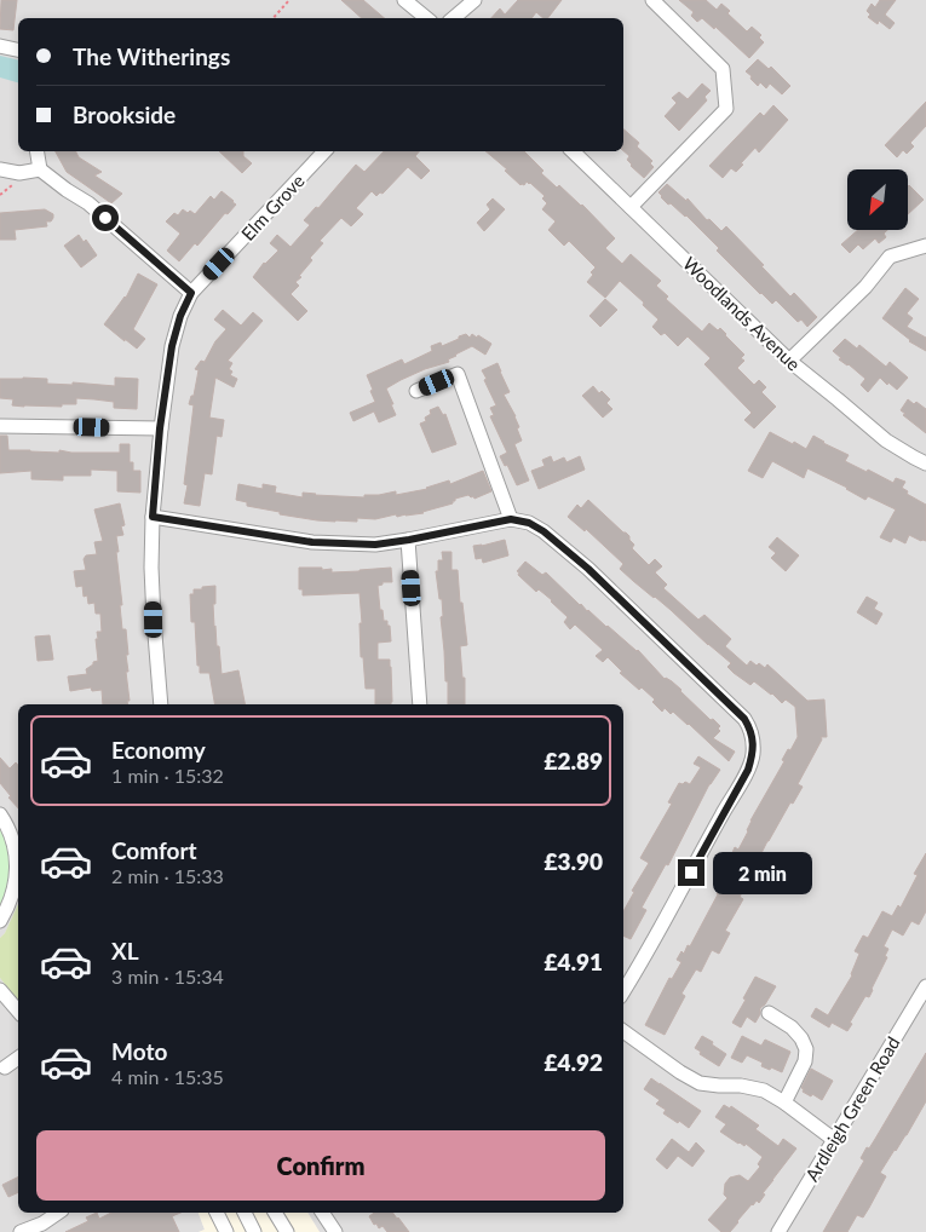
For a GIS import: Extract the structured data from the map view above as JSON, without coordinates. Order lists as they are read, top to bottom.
{
  "streets": {
    "street": ["Elm Grove", "Woodlands Avenue", "Ardleigh Green Road"]
  },
  "north": "bottom left",
  "page": {
    "banner": ["The Witherings", "Brookside"],
    "list": [
      {
        "name": "Economy",
        "note": "1 min · 15:32",
        "value": "£2.89"
      },
      {
        "name": "Comfort",
        "note": "2 min · 15:33",
        "value": "£3.90"
      },
      {
        "name": "XL",
        "note": "3 min · 15:34",
        "value": "£4.91"
      },
      {
        "name": "Moto",
        "note": "4 min · 15:35",
        "value": "£4.92"
      }
    ],
    "bubble": "2 min",
    "buttons": "Confirm"
  }
}
